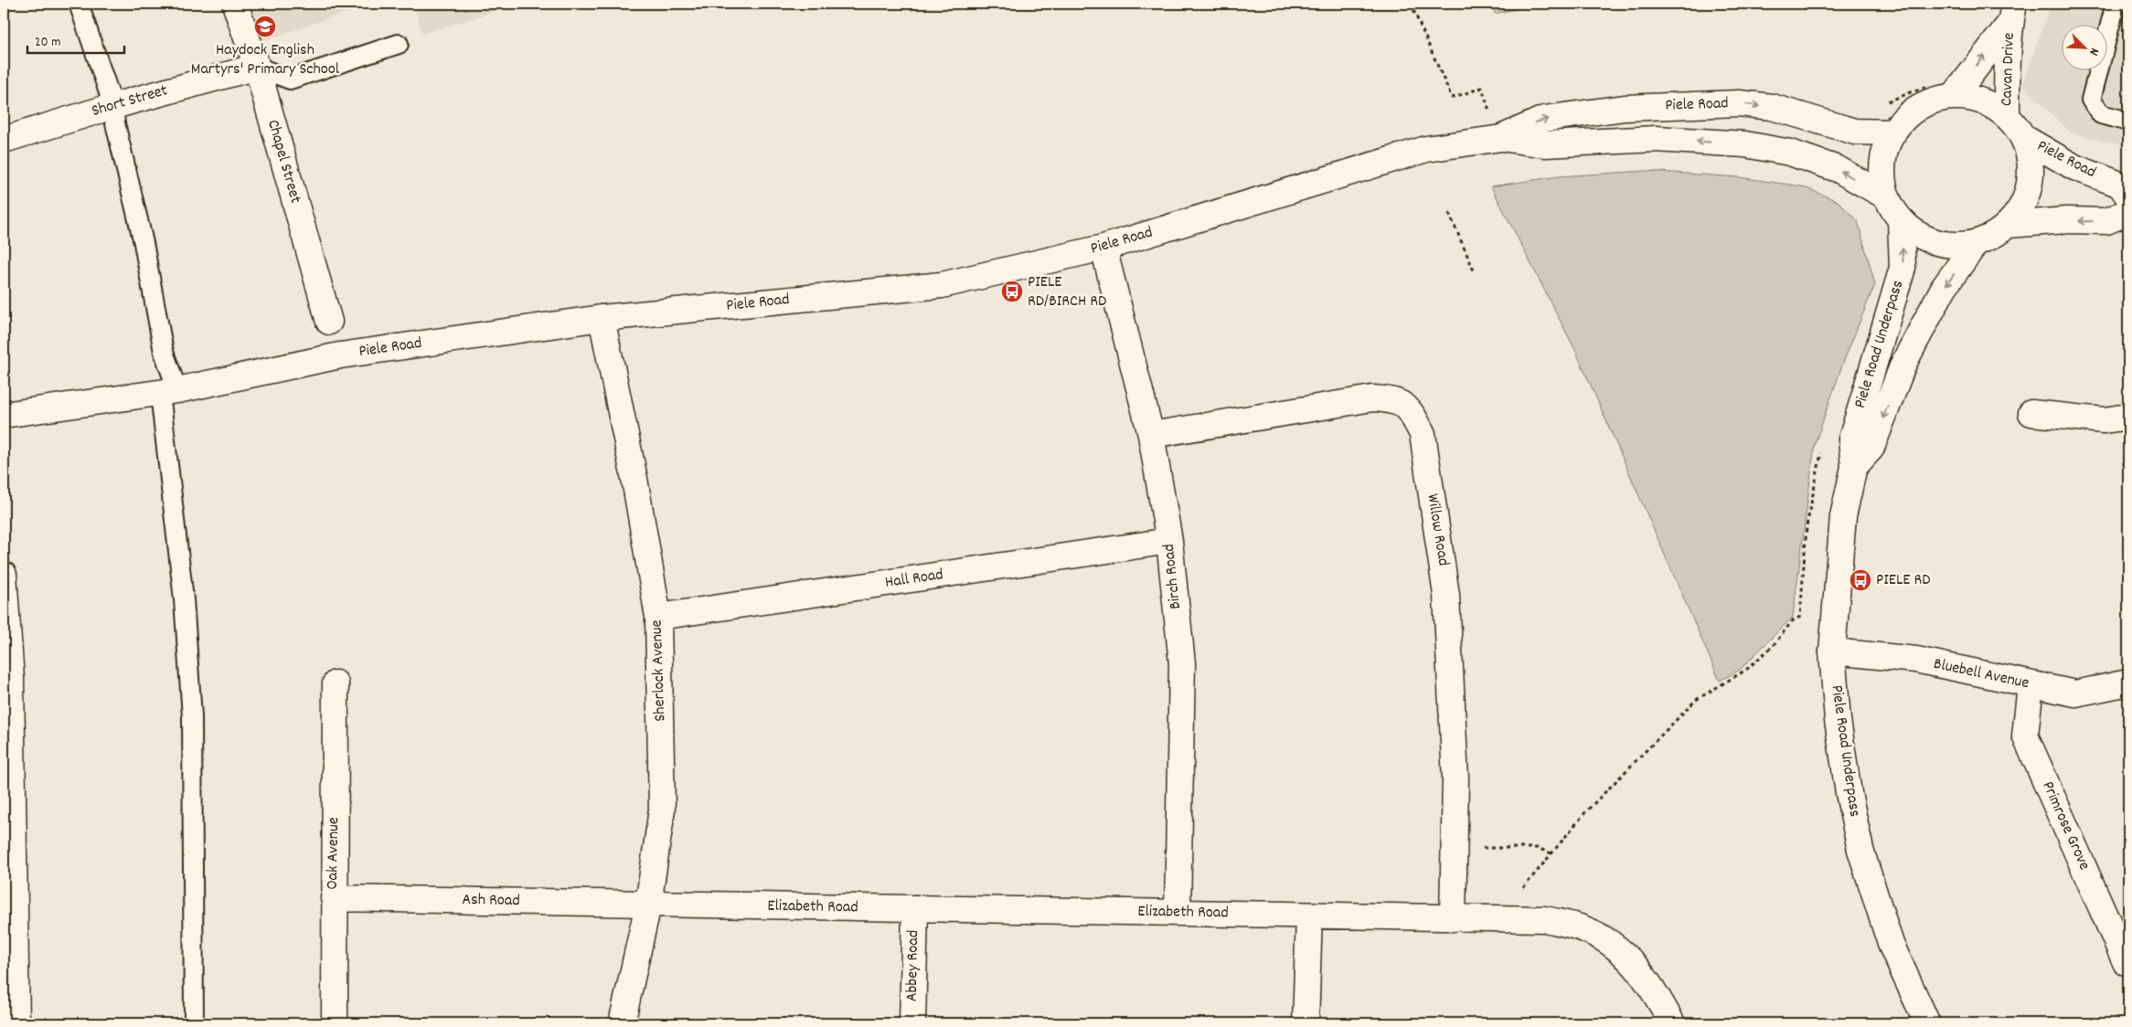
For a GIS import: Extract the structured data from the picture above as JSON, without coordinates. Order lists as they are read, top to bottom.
{
  "streets": {
    "street": [
      "Cavan Drive",
      "Short Street",
      "Piele Road",
      "Chapel Street",
      "Piele Road Underpass",
      "Willow Road",
      "Birch Road",
      "Hall Road",
      "Sherlock Avenue",
      "Bluebell Avenue",
      "Primrose Grove",
      "Oak Avenue",
      "Ash Road",
      "Elizabeth Road",
      "Abbey Road"
    ]
  },
  "crossings": [
    ["Cavan Drive", "Piele Road"],
    ["Cavan Drive", "Piele Road Underpass"],
    ["Short Street", "Chapel Street"],
    ["Piele Road", "Piele Road Underpass"],
    ["Piele Road", "Birch Road"],
    ["Piele Road", "Sherlock Avenue"],
    ["Piele Road Underpass", "Bluebell Avenue"],
    ["Willow Road", "Birch Road"],
    ["Willow Road", "Elizabeth Road"],
    ["Birch Road", "Hall Road"],
    ["Birch Road", "Elizabeth Road"],
    ["Hall Road", "Sherlock Avenue"],
    ["Sherlock Avenue", "Ash Road"],
    ["Sherlock Avenue", "Elizabeth Road"],
    ["Bluebell Avenue", "Primrose Grove"],
    ["Oak Avenue", "Ash Road"],
    ["Ash Road", "Elizabeth Road"],
    ["Elizabeth Road", "Abbey Road"]
  ],
  "one_way": ["Cavan Drive"],
  "places": {
    "school or university": ["Haydock English Martyrs' Primary School"],
    "bus stop": ["PIELE RD/BIRCH RD", "PIELE RD"]
  },
  "scale_bar": "20 m",
  "north": "bottom right"
}
